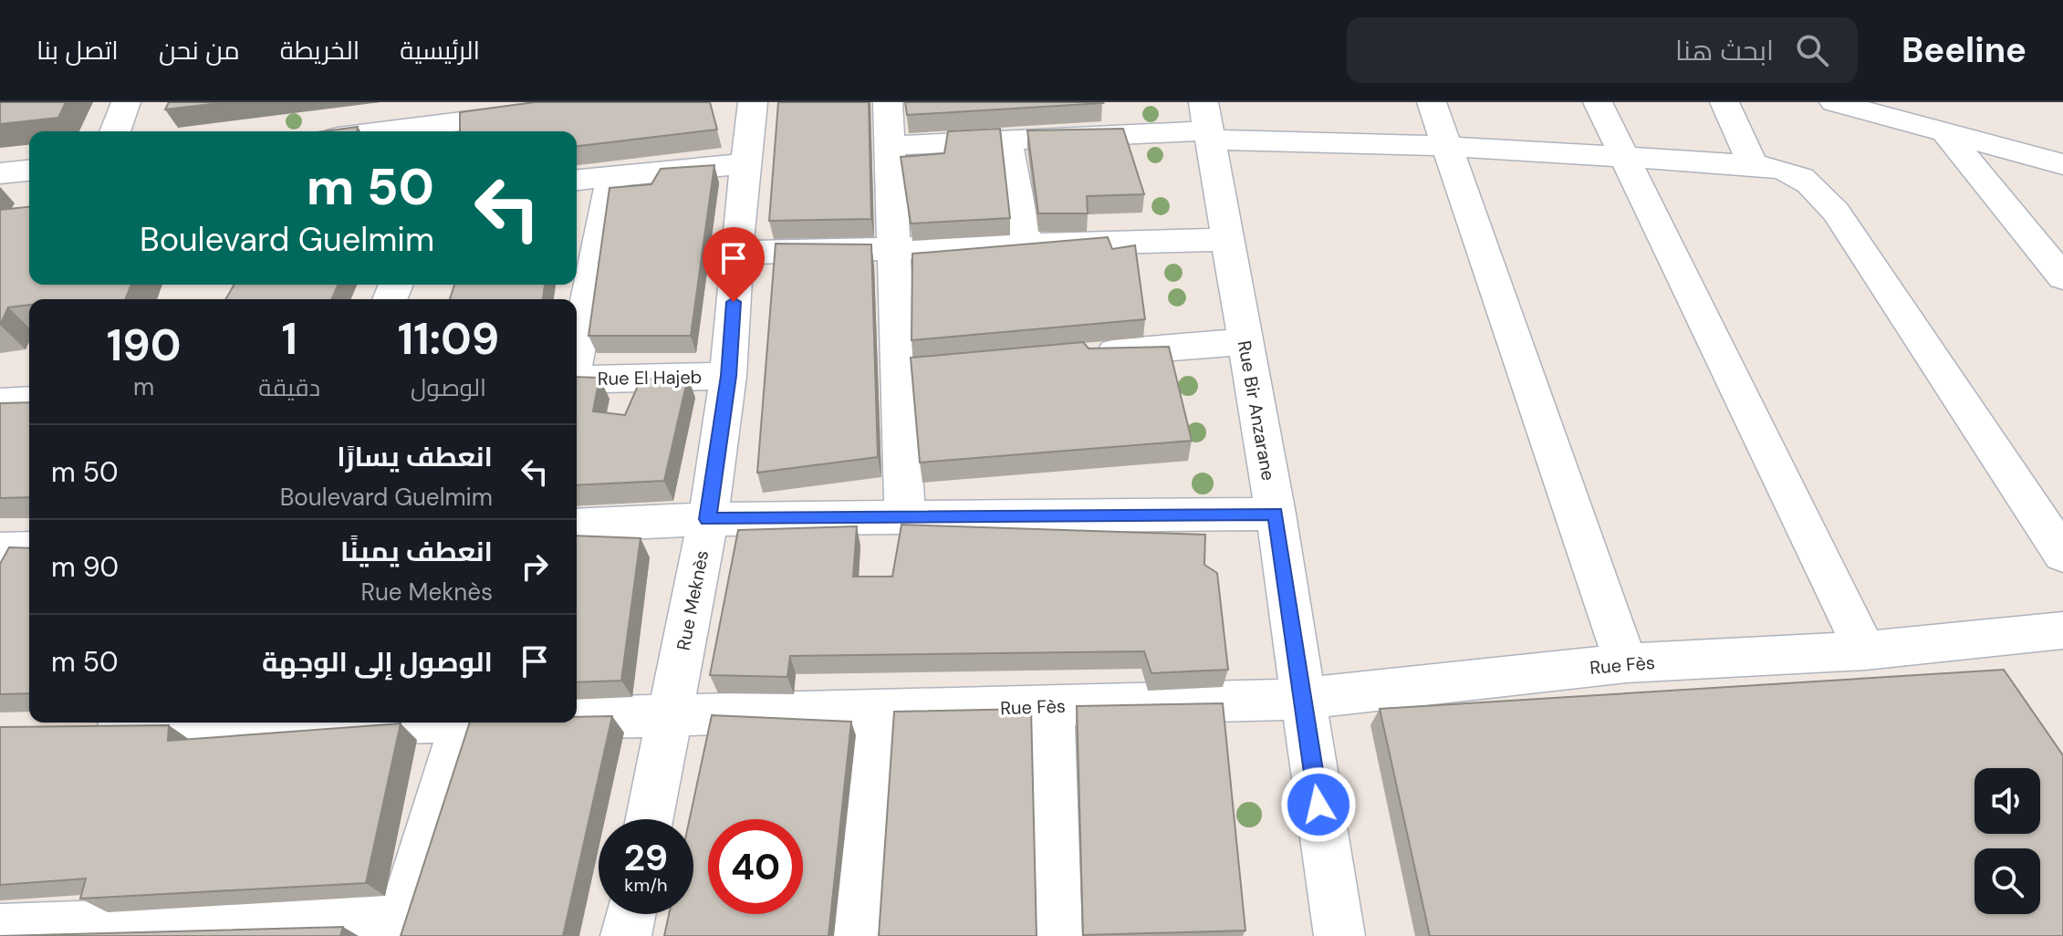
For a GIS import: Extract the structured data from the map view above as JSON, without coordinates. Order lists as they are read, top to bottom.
{
  "streets": {
    "street": [
      "Rue El Hajeb",
      "Rue Bir Anzarane",
      "Rue Meknès",
      "Rue Fès"
    ]
  },
  "crossings": [
    ["Rue El Hajeb", "Rue Meknès"],
    ["Rue Bir Anzarane", "Rue Fès"],
    ["Rue Meknès", "Rue Fès"]
  ],
  "page": {
    "header": "Beeline",
    "search": "ابحث هنا",
    "nav": [
      "الرئيسية",
      "الخريطة",
      "من نحن",
      "اتصل بنا"
    ],
    "turn": ["50 m", "Boulevard Guelmim"],
    "eta": [
      "11:09",
      "الوصول",
      "1",
      "دقيقة",
      "190",
      "m"
    ],
    "list": [
      {
        "name": "انعطف يسارًا",
        "note": "Boulevard Guelmim",
        "value": "50 m"
      },
      {
        "name": "انعطف يمينًا",
        "note": "Rue Meknès",
        "value": "90 m"
      },
      {
        "name": "الوصول إلى الوجهة",
        "value": "50 m"
      }
    ],
    "speed": "29 km/h",
    "limit": "40"
  }
}
